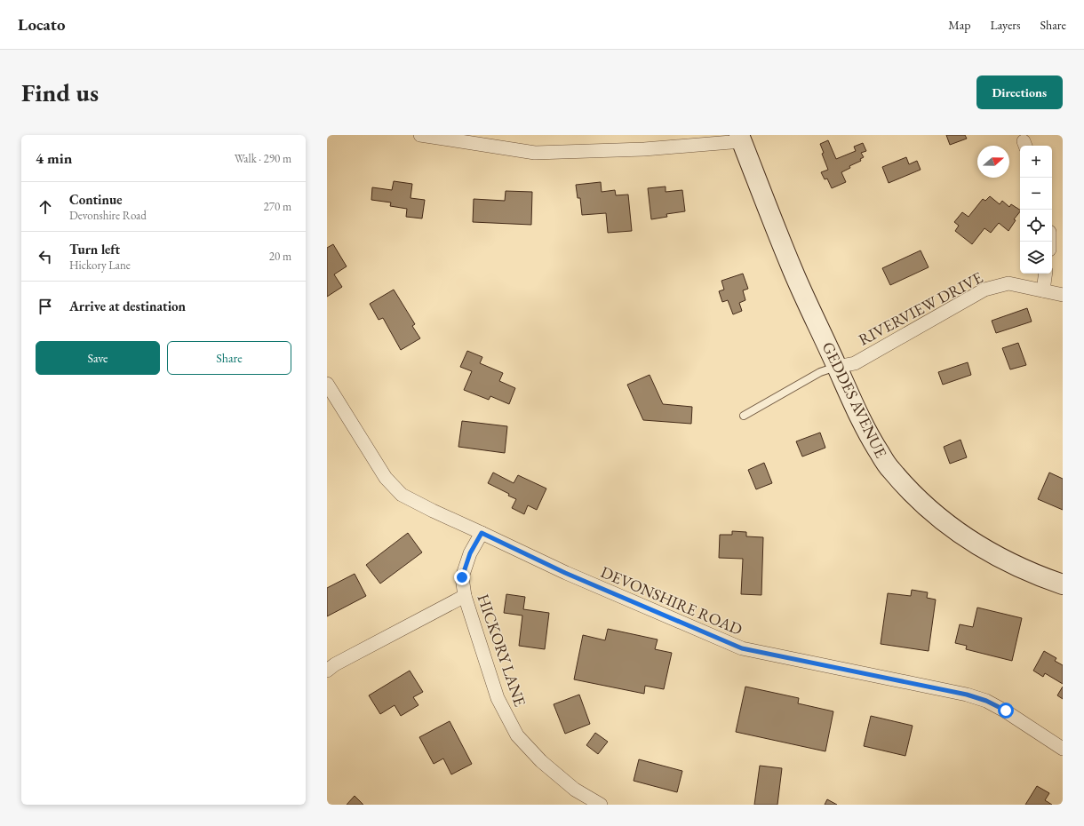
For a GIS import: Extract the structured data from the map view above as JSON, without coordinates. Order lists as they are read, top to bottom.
{
  "streets": {
    "main road": ["GEDDES AVENUE"],
    "street": ["RIVERVIEW DRIVE", "DEVONSHIRE ROAD", "HICKORY LANE"]
  },
  "crossings": [
    ["RIVERVIEW DRIVE", "GEDDES AVENUE"],
    ["DEVONSHIRE ROAD", "HICKORY LANE"]
  ],
  "north": "right",
  "page": {
    "header": "Locato",
    "nav": ["Map", "Layers", "Share"],
    "buttons": [
      "Directions",
      ["Save", "Share"]
    ],
    "title": "Find us",
    "heading": ["4 min", "Walk · 290 m"],
    "map_buttons": ["+", "−"],
    "list": [
      ["Continue", "Devonshire Road", "270 m"],
      ["Turn left", "Hickory Lane", "20 m"],
      "Arrive at destination"
    ]
  }
}
